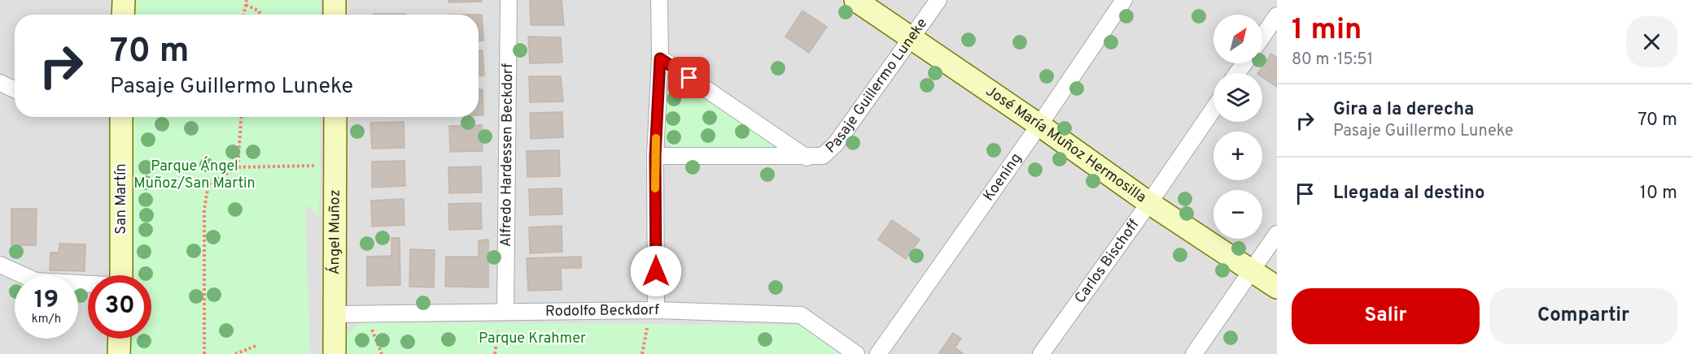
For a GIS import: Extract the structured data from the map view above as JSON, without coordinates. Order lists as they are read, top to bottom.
{
  "streets": {
    "street": [
      "Pasaje Guillermo Luneke",
      "José María Muñoz Hermosilla",
      "Alfredo Hardessen Beckdorf",
      "Koening",
      "San Martín",
      "Ángel Muñoz",
      "Carlos Bischoff",
      "Rodolfo Beckdorf"
    ]
  },
  "crossings": [
    ["Pasaje Guillermo Luneke", "José María Muñoz Hermosilla"],
    ["José María Muñoz Hermosilla", "Koening"],
    ["José María Muñoz Hermosilla", "Carlos Bischoff"],
    ["Alfredo Hardessen Beckdorf", "Rodolfo Beckdorf"],
    ["Ángel Muñoz", "Rodolfo Beckdorf"]
  ],
  "parks": ["Parque Ángel Muñoz/San Martin", "Parque Krahmer"],
  "north": "top right",
  "page": {
    "heading": ["1 min", "80 m · 15:51"],
    "map_buttons": ["+", "−"],
    "turn": ["70 m", "Pasaje Guillermo Luneke"],
    "list": [
      {
        "name": "Gira a la derecha",
        "note": "Pasaje Guillermo Luneke",
        "value": "70 m"
      },
      {
        "name": "Llegada al destino",
        "value": "10 m"
      }
    ],
    "speed": "19 km/h",
    "limit": "30",
    "buttons": ["Salir", "Compartir"]
  }
}
